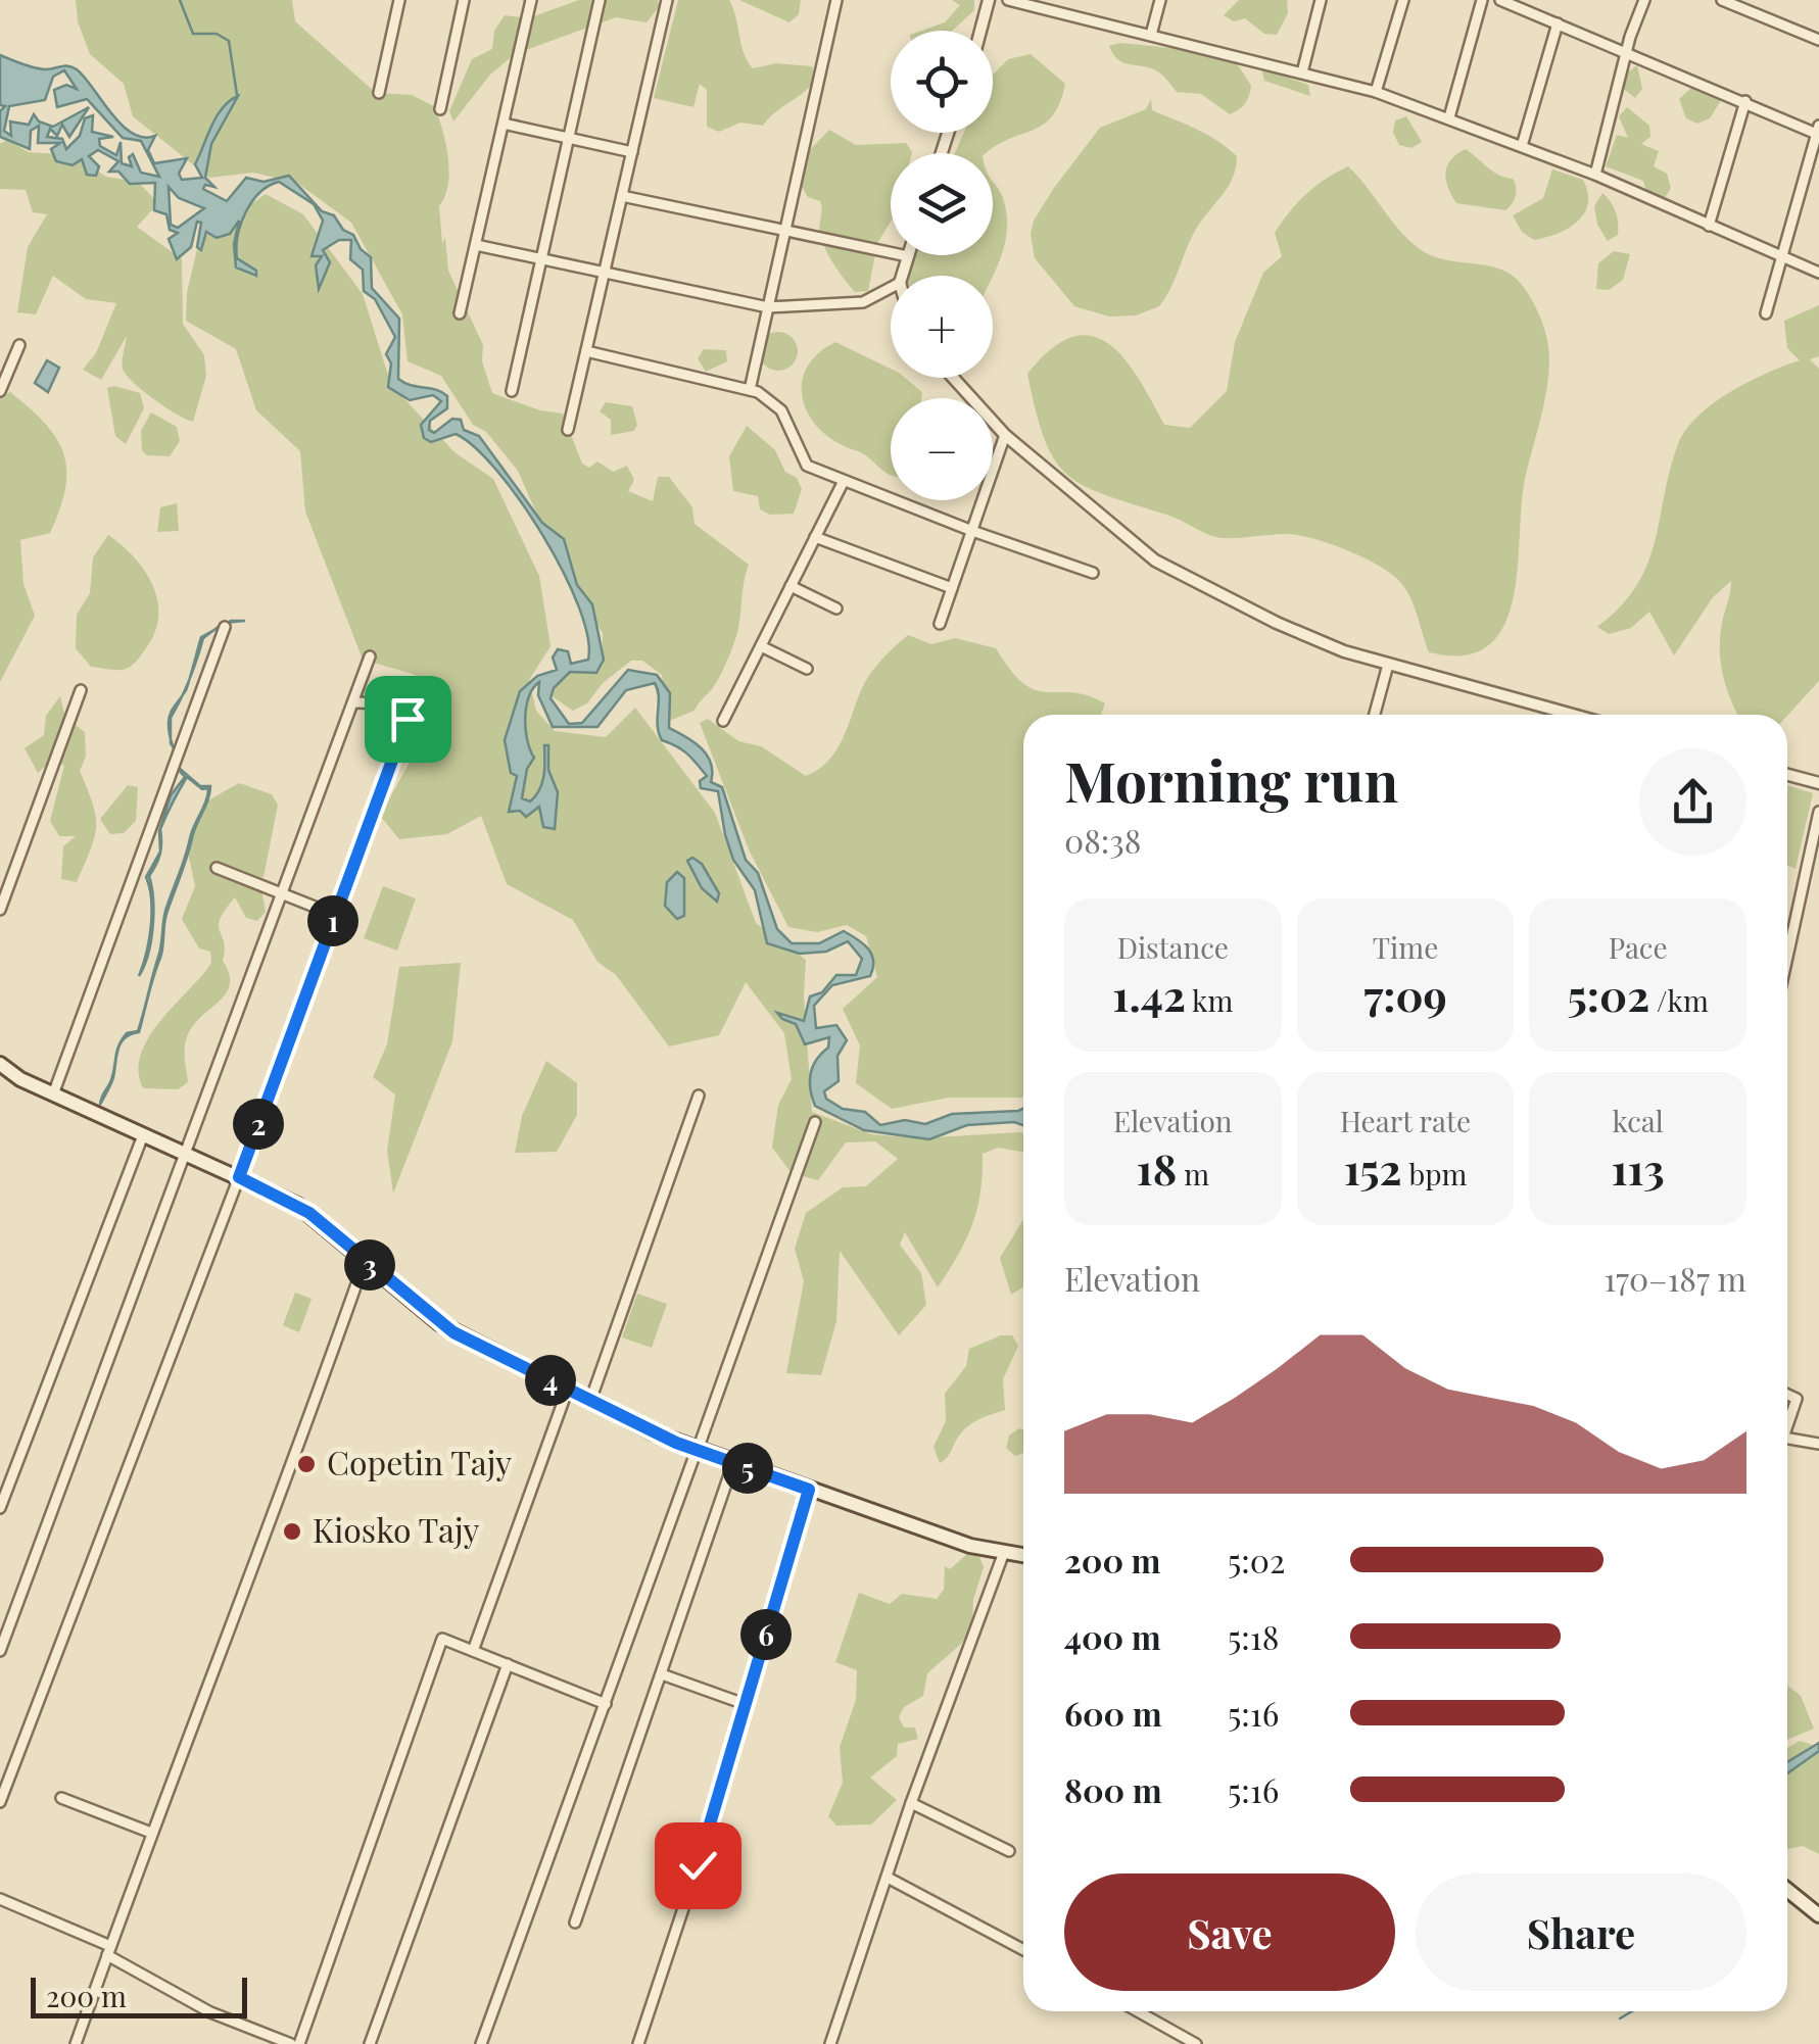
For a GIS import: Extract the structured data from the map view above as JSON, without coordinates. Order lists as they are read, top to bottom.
{
  "places": ["Copetin Tajy", "Kiosko Tajy"],
  "scale_bar": "200 m",
  "page": {
    "map_buttons": ["+", "−"],
    "heading": ["Morning run", "08:38"],
    "stats": [
      ["Distance", "1.42 km"],
      ["Time", "7:09"],
      ["Pace", "5:02 /km"],
      ["Elevation", "18 m"],
      ["Heart rate", "152 bpm"],
      ["kcal", "113"]
    ],
    "pins": [
      "1",
      "2",
      "3",
      "4",
      "5",
      "6"
    ],
    "chart": ["Elevation", "170–187 m"],
    "list": [
      {
        "name": "200 m",
        "note": "5:02"
      },
      {
        "name": "400 m",
        "note": "5:18"
      },
      {
        "name": "600 m",
        "note": "5:16"
      },
      {
        "name": "800 m",
        "note": "5:16"
      }
    ],
    "buttons": ["Save", "Share"],
    "scale": "200 m"
  }
}
